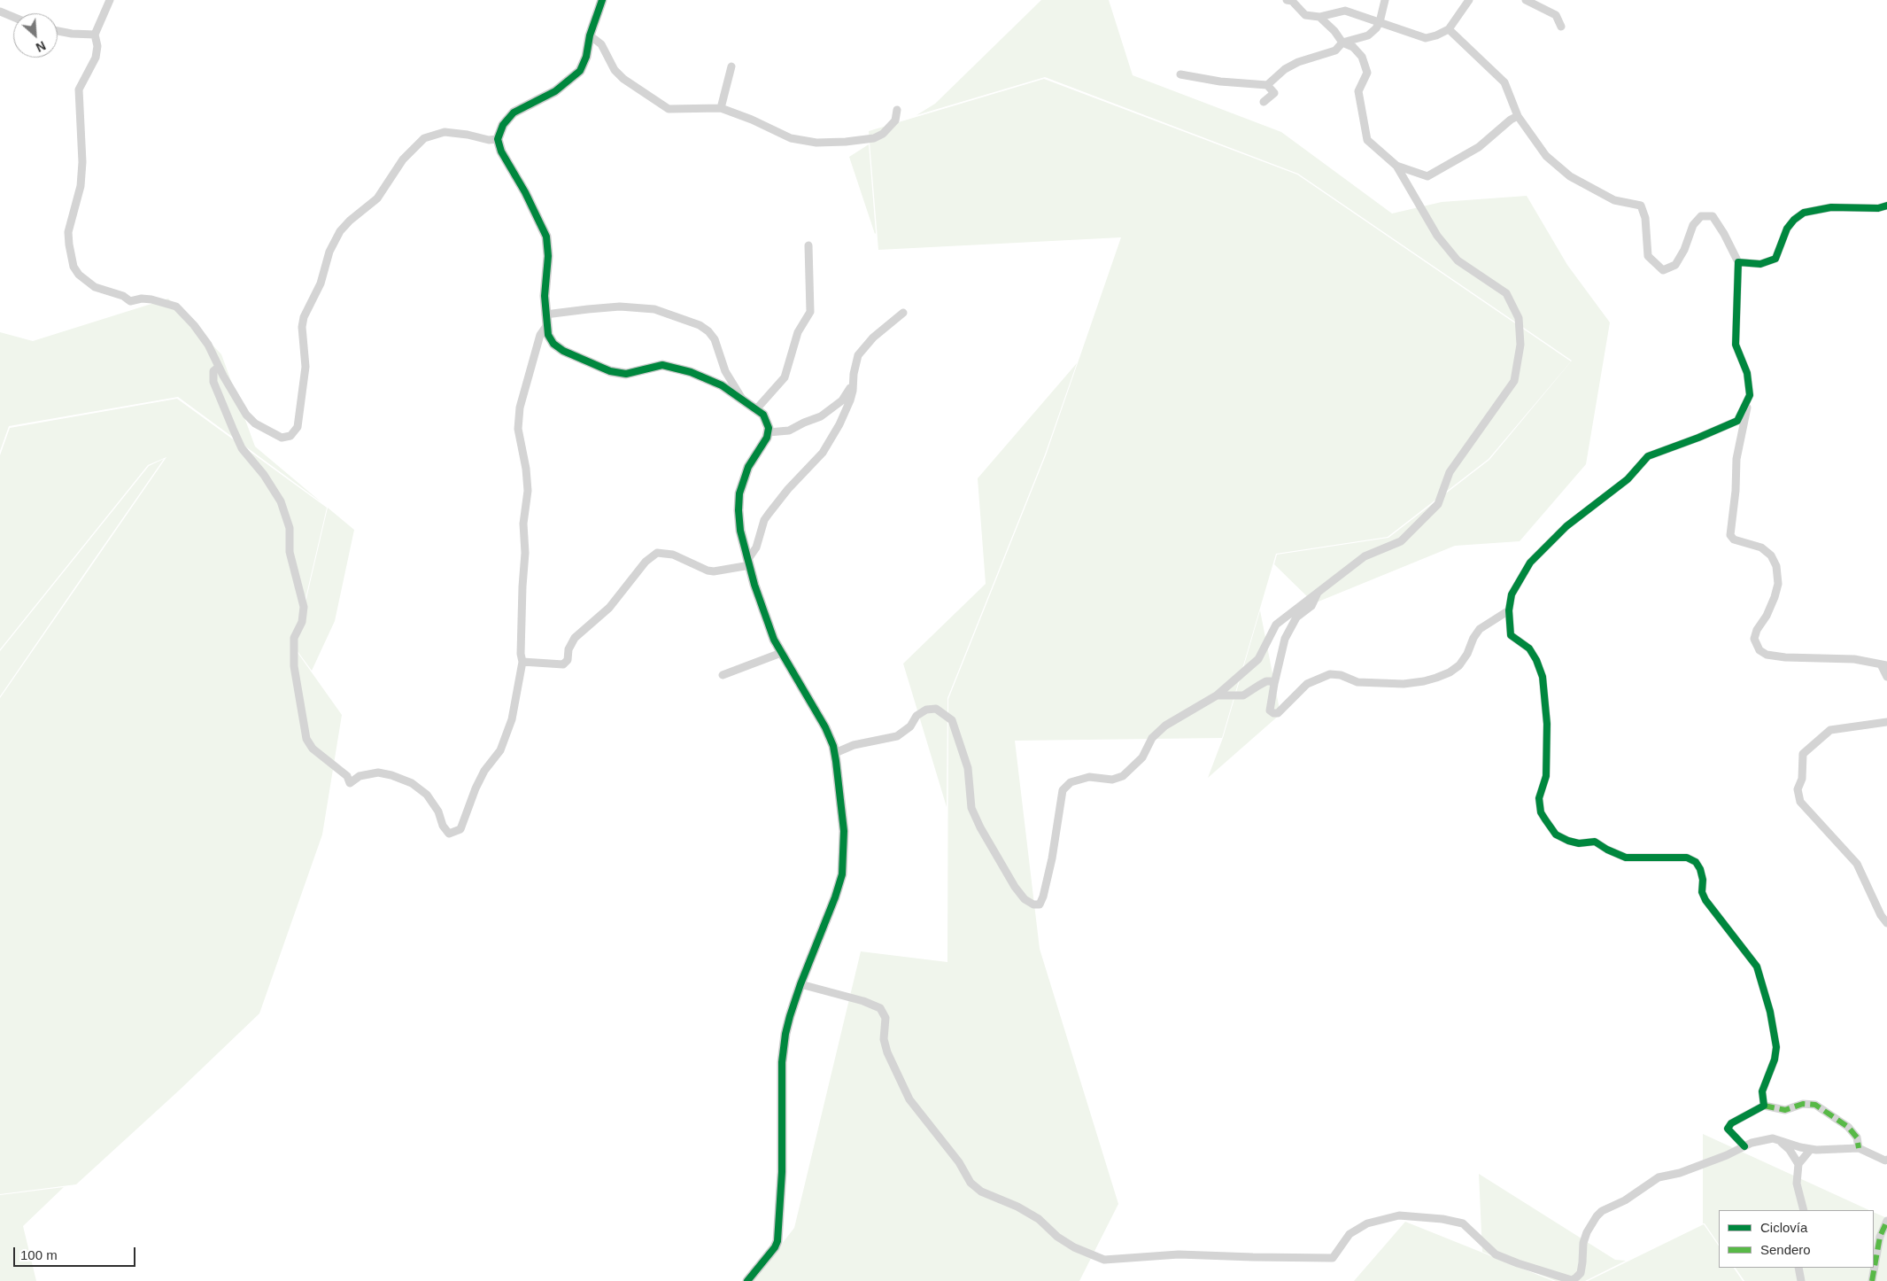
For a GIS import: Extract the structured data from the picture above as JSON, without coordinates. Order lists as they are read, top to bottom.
{
  "legend": ["Ciclovía", "Sendero"],
  "scale_bar": "100 m",
  "north": "bottom right"
}
